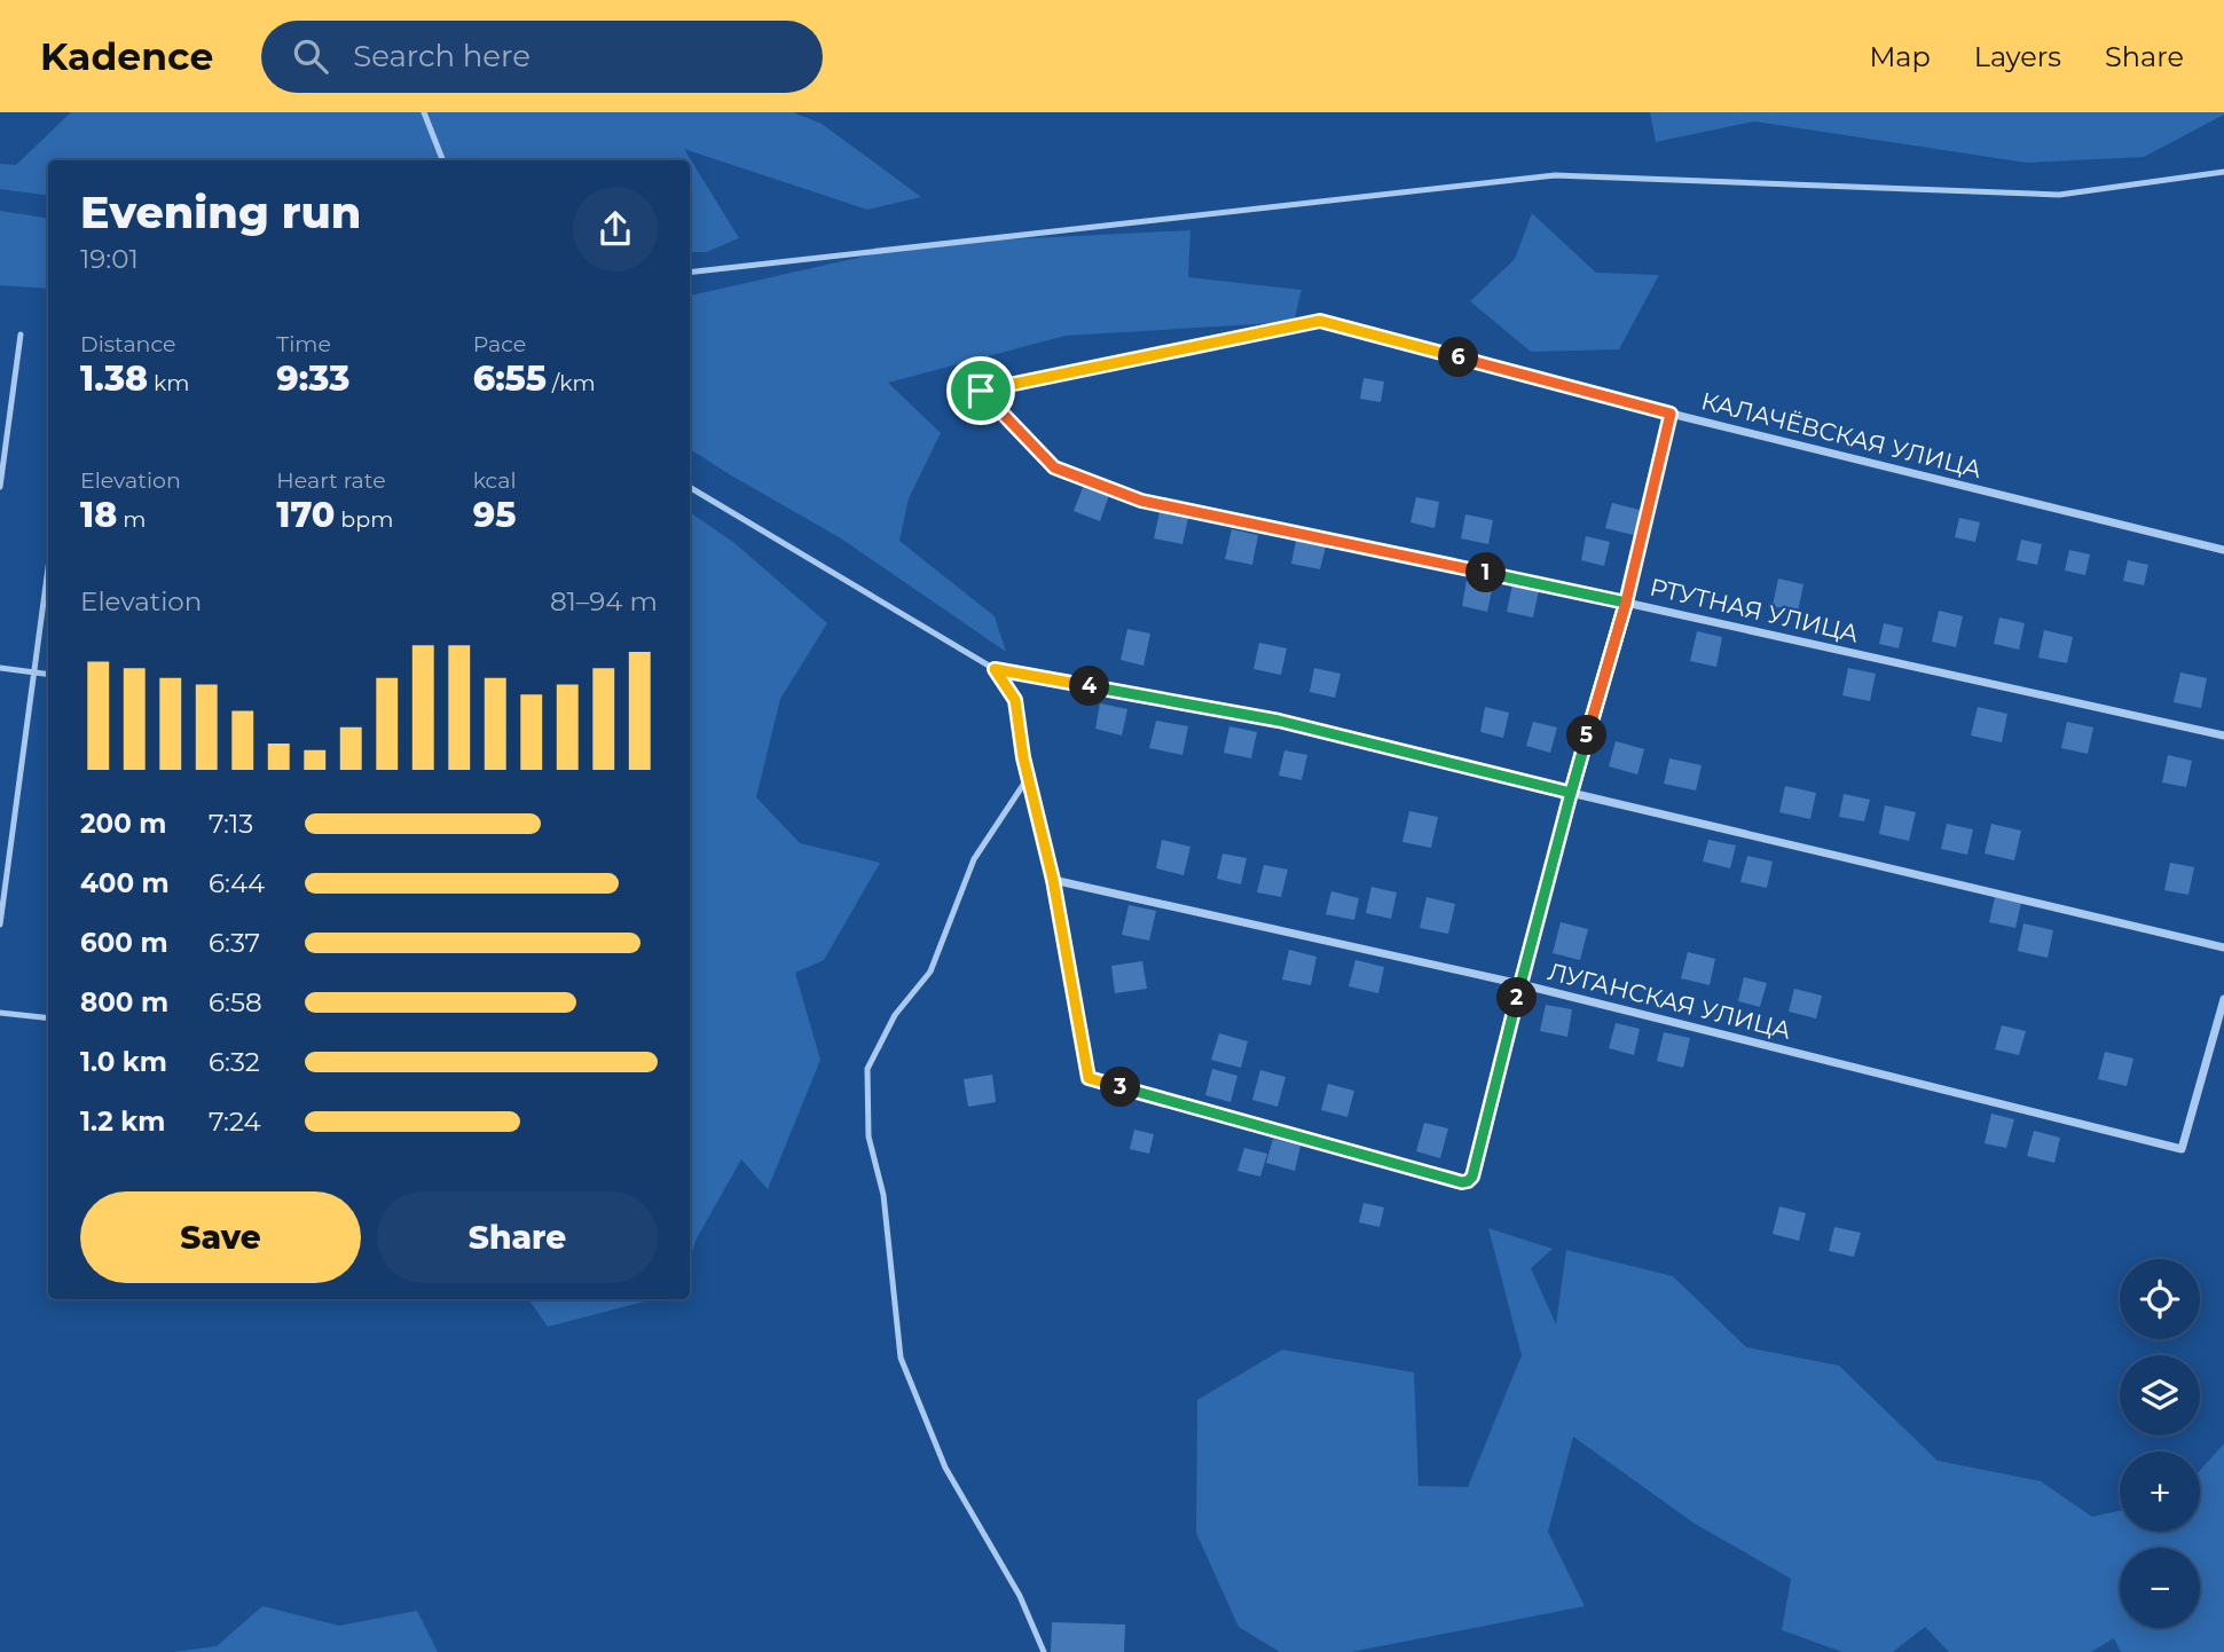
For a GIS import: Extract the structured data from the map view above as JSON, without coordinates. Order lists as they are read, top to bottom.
{
  "streets": {
    "street": ["КАЛАЧЁВСКАЯ УЛИЦА", "РТУТНАЯ УЛИЦА", "ЛУГАНСКАЯ УЛИЦА"]
  },
  "crossings": [
    ["КАЛАЧЁВСКАЯ УЛИЦА", "РТУТНАЯ УЛИЦА"]
  ],
  "page": {
    "header": "Kadence",
    "search": "Search here",
    "nav": ["Map", "Layers", "Share"],
    "heading": ["Evening run", "19:01"],
    "stats": [
      ["Distance", "1.38 km"],
      ["Time", "9:33"],
      ["Pace", "6:55 /km"],
      ["Elevation", "18 m"],
      ["Heart rate", "170 bpm"],
      ["kcal", "95"]
    ],
    "pins": [
      "6",
      "1",
      "4",
      "5",
      "2",
      "3"
    ],
    "chart": ["Elevation", "81–94 m"],
    "list": [
      {
        "name": "200 m",
        "note": "7:13"
      },
      {
        "name": "400 m",
        "note": "6:44"
      },
      {
        "name": "600 m",
        "note": "6:37"
      },
      {
        "name": "800 m",
        "note": "6:58"
      },
      {
        "name": "1.0 km",
        "note": "6:32"
      },
      {
        "name": "1.2 km",
        "note": "7:24"
      }
    ],
    "buttons": ["Save", "Share"],
    "map_buttons": ["+", "−"]
  }
}
